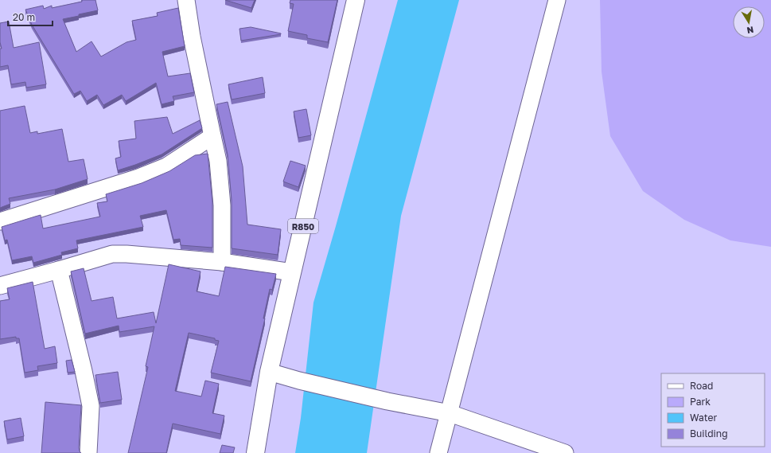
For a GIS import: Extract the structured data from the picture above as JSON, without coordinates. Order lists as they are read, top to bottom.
{
  "streets": {
    "main road": ["R850"]
  },
  "legend": [
    "Road",
    "Park",
    "Water",
    "Building"
  ],
  "scale_bar": "20 m",
  "north": "bottom"
}
